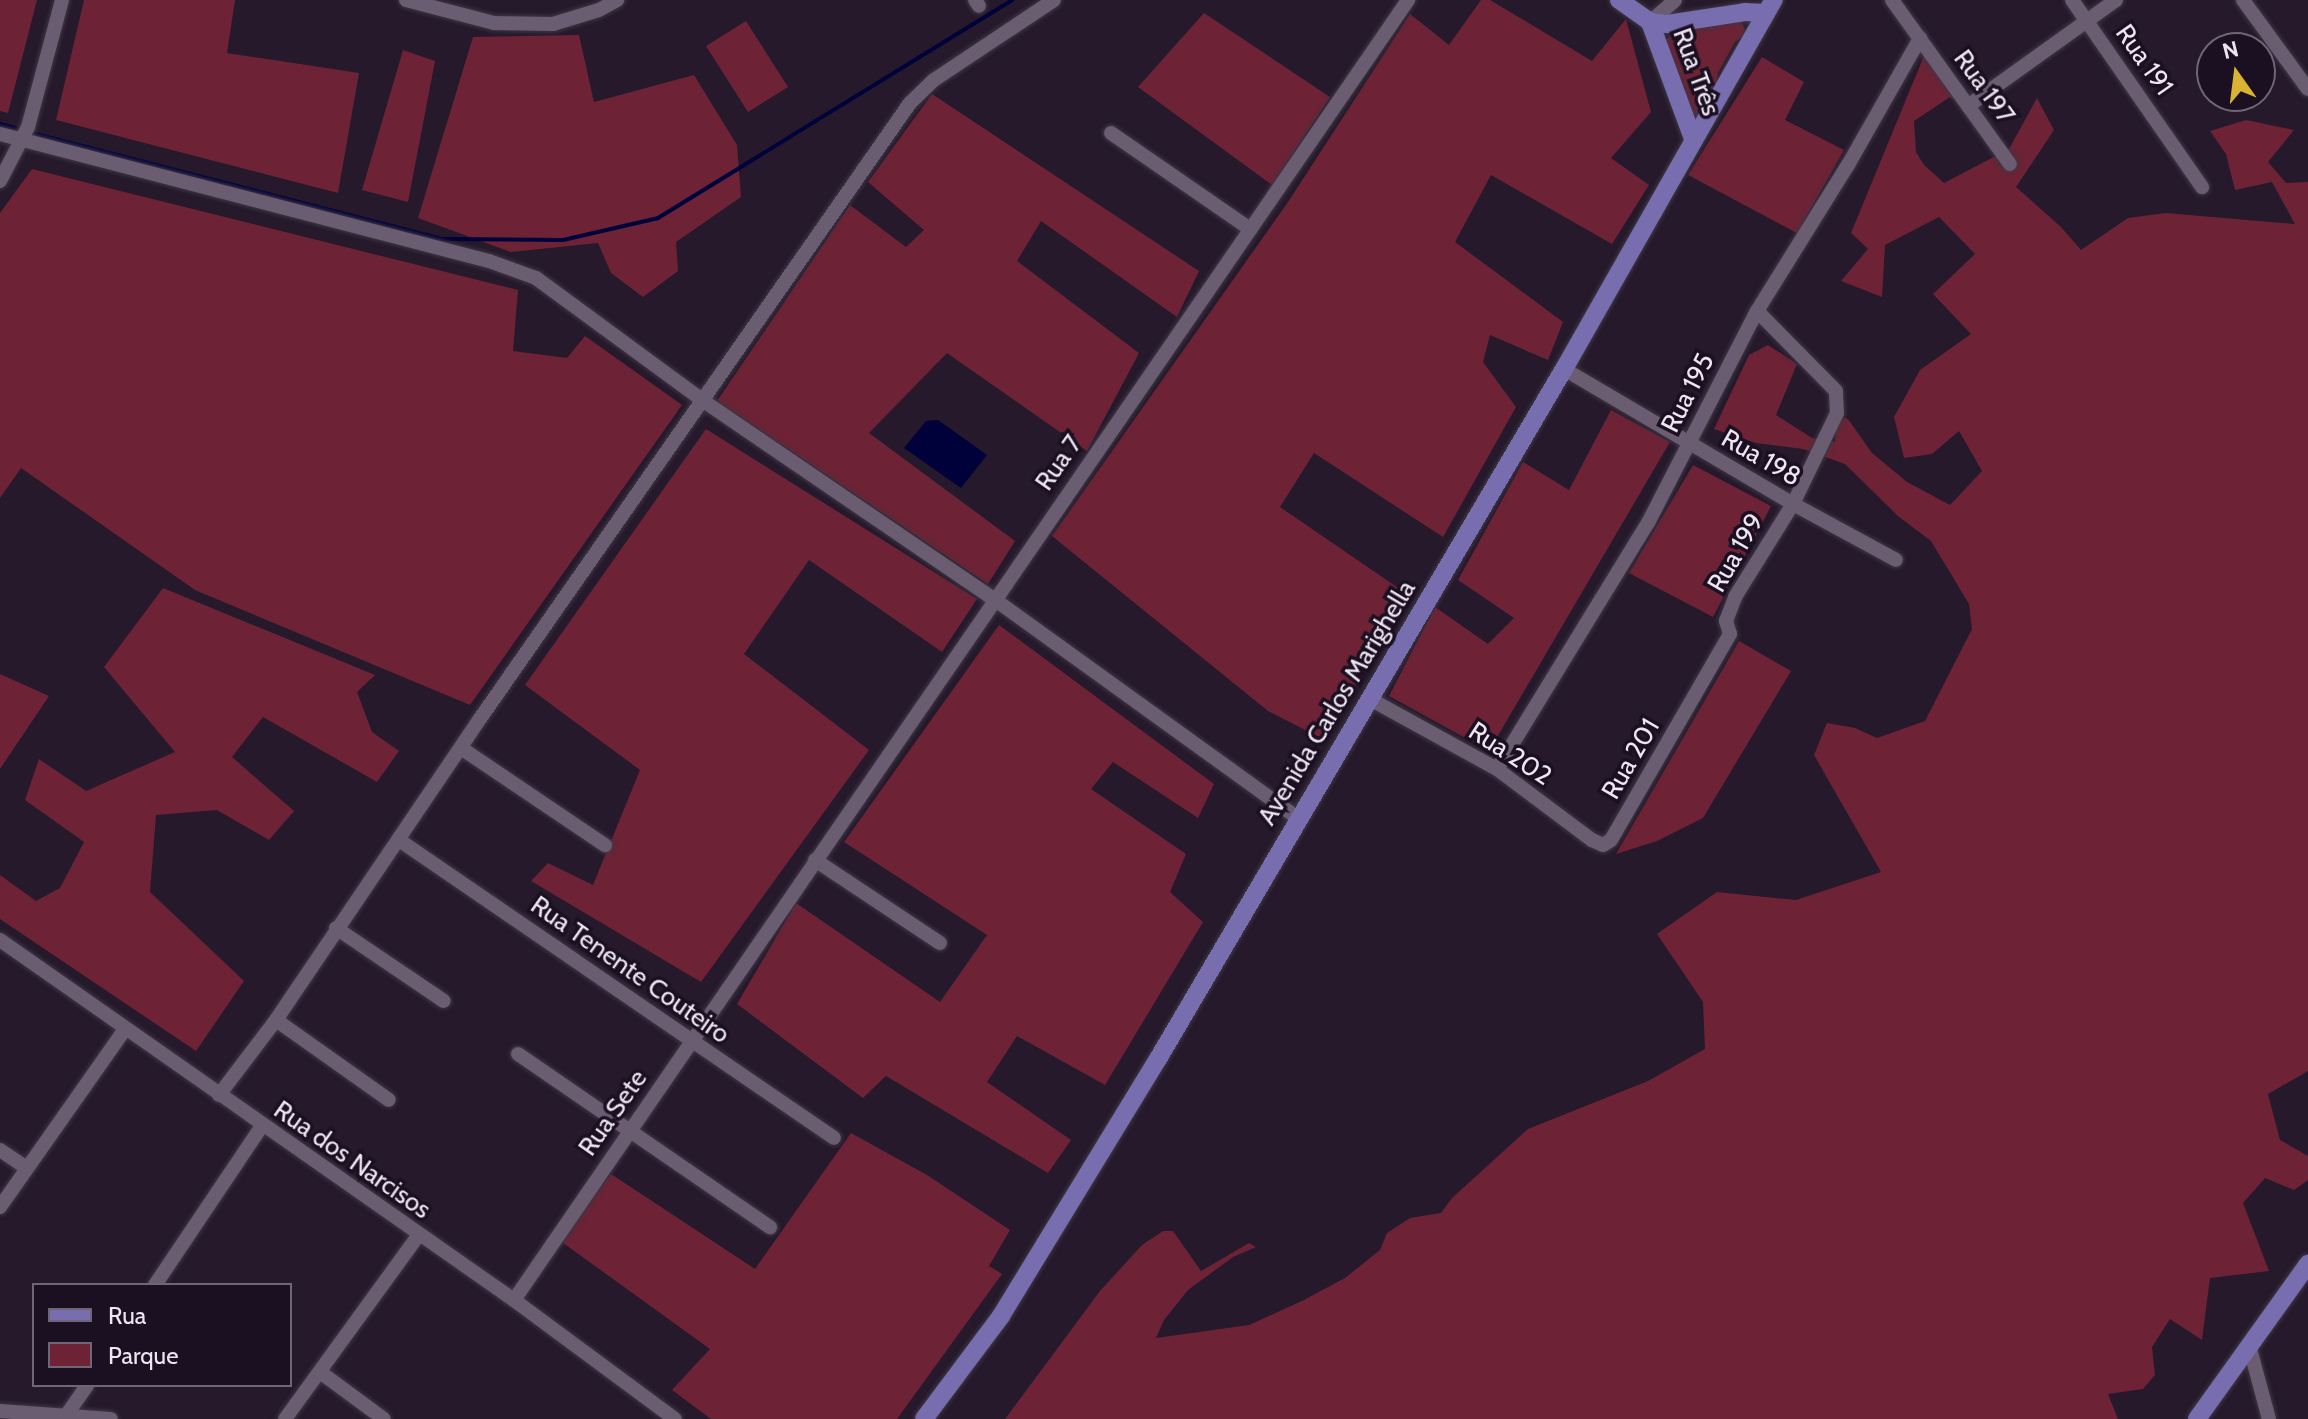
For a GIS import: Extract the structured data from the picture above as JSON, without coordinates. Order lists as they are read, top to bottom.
{
  "streets": {
    "main road": ["Rua Três", "Avenida Carlos Marighella"],
    "street": [
      "Rua 191",
      "Rua 197",
      "Rua 195",
      "Rua 198",
      "Rua 7",
      "Rua 199",
      "Rua 202",
      "Rua 201",
      "Rua Tenente Couteiro",
      "Rua Sete",
      "Rua dos Narcisos"
    ]
  },
  "crossings": [
    ["Rua Três", "Avenida Carlos Marighella"],
    ["Rua 197", "Rua 195"],
    ["Rua 195", "Rua 198"],
    ["Rua 195", "Rua 202"],
    ["Rua 198", "Rua 199"],
    ["Rua 198", "Avenida Carlos Marighella"],
    ["Rua 7", "Rua Sete"],
    ["Rua 199", "Rua 201"],
    ["Avenida Carlos Marighella", "Rua 202"],
    ["Rua 202", "Rua 201"],
    ["Rua Tenente Couteiro", "Rua Sete"],
    ["Rua Sete", "Rua dos Narcisos"]
  ],
  "legend": ["Rua", "Parque"],
  "north": "top"
}
